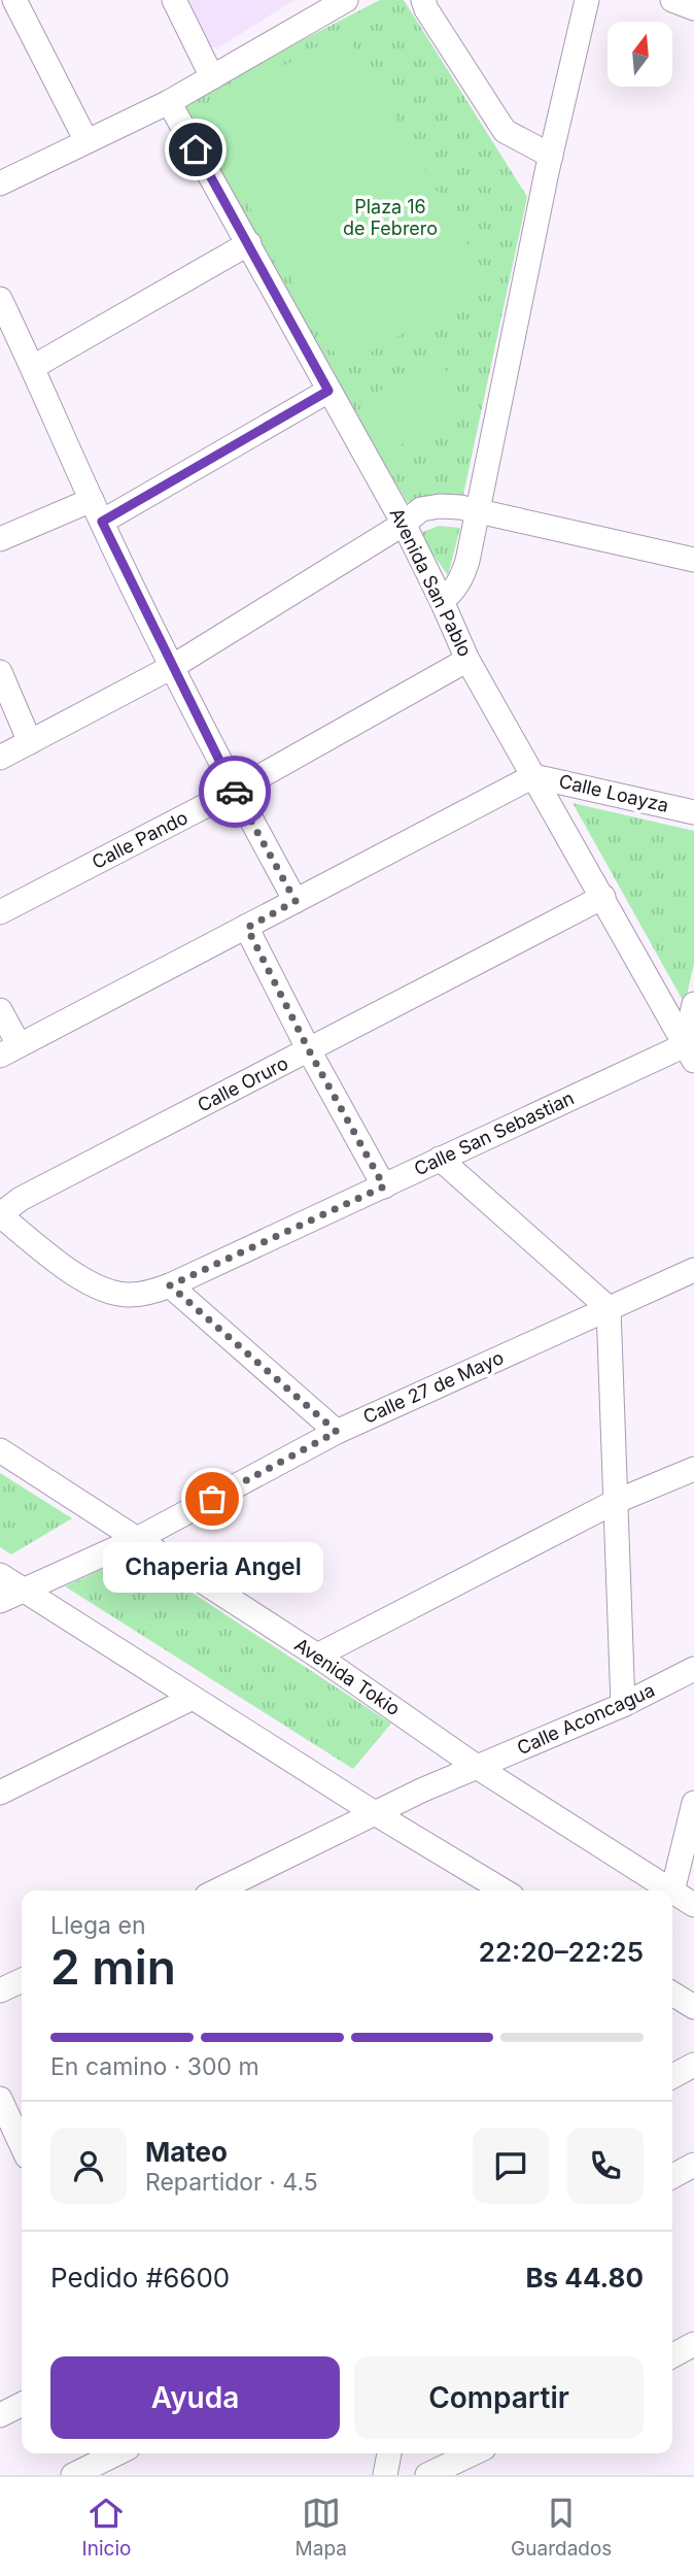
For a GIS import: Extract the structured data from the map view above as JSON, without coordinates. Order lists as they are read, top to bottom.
{
  "streets": {
    "street": [
      "Avenida San Pablo",
      "Calle Loayza",
      "Calle Pando",
      "Calle Oruro",
      "Calle San Sebastian",
      "Calle 27 de Mayo",
      "Avenida Tokio",
      "Calle Aconcagua"
    ]
  },
  "crossings": [
    ["Avenida San Pablo", "Calle Loayza"],
    ["Avenida San Pablo", "Calle Pando"],
    ["Avenida San Pablo", "Calle Oruro"],
    ["Avenida San Pablo", "Calle San Sebastian"],
    ["Calle Oruro", "Calle San Sebastian"],
    ["Calle 27 de Mayo", "Avenida Tokio"],
    ["Avenida Tokio", "Calle Aconcagua"]
  ],
  "parks": ["Plaza 16 de Febrero"],
  "places": ["Chaperia Angel"],
  "north": "top",
  "page": {
    "bubble": "Chaperia Angel",
    "heading": ["2 min", "Llega en", "22:20–22:25"],
    "panel": [
      "Mateo",
      "Repartidor · 4.5",
      "Pedido #6600",
      "Bs 44.80"
    ],
    "bar": "En camino · 300 m",
    "buttons": ["Ayuda", "Compartir"],
    "tabs": ["Inicio", "Mapa", "Guardados"]
  }
}
